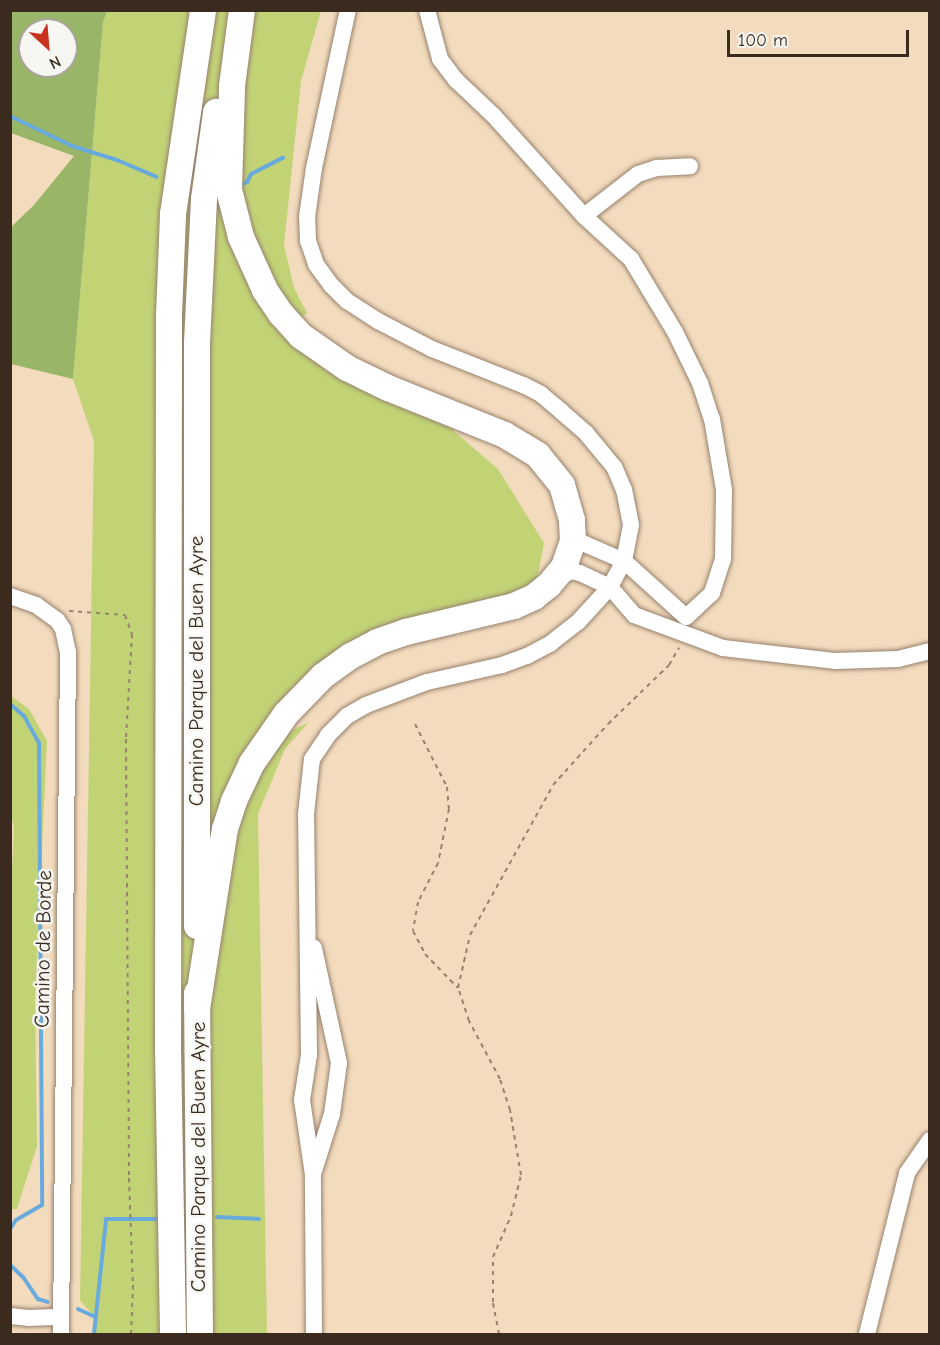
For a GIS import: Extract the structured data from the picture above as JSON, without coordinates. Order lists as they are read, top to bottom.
{
  "streets": {
    "highway": ["Camino Parque del Buen Ayre"],
    "street": ["Camino de Borde"]
  },
  "scale_bar": "100 m",
  "north": "bottom right"
}
